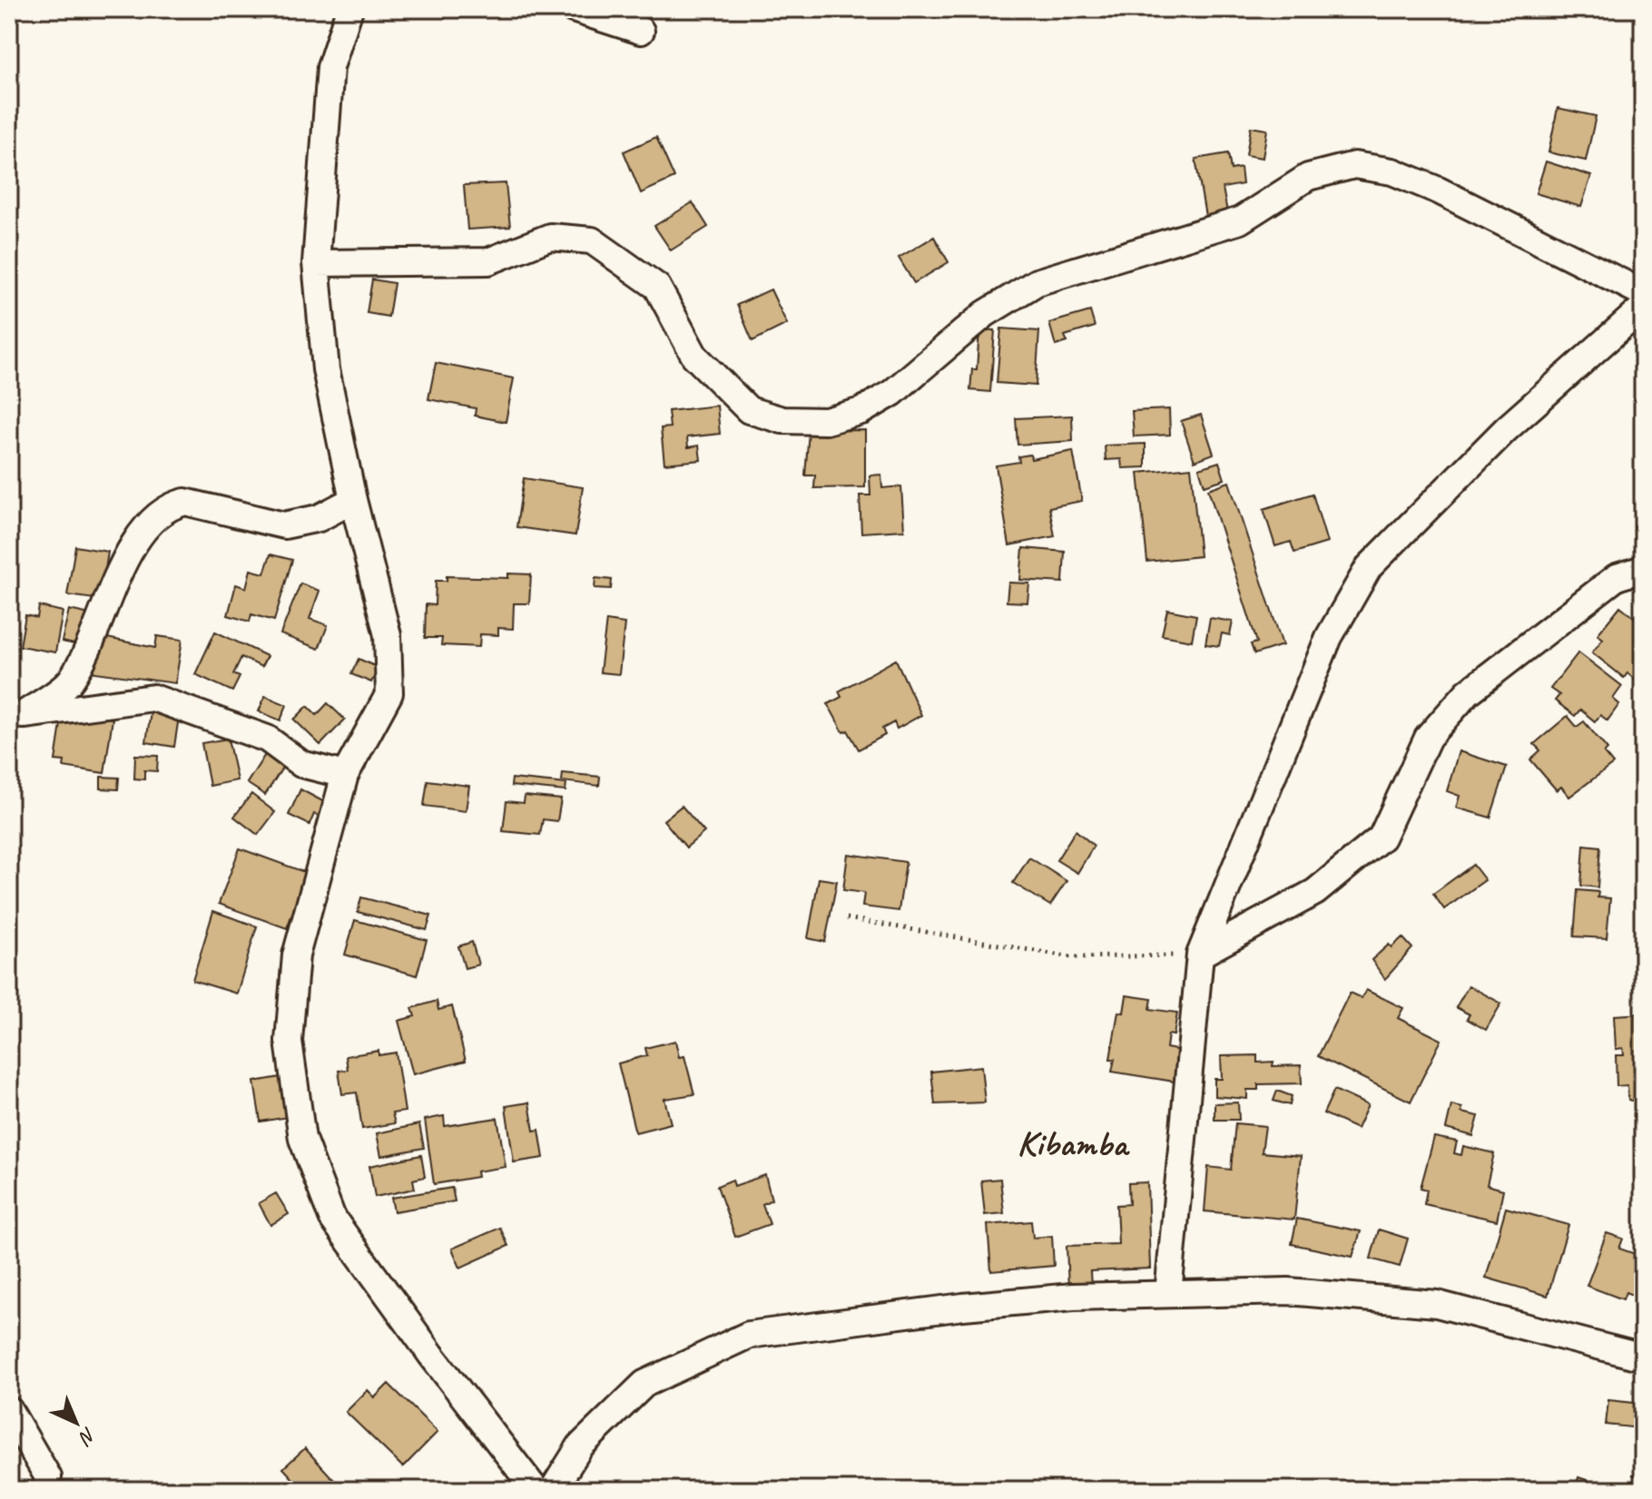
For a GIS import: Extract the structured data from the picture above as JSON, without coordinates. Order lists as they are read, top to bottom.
{
  "districts": ["Kibamba"],
  "north": "bottom right"
}
